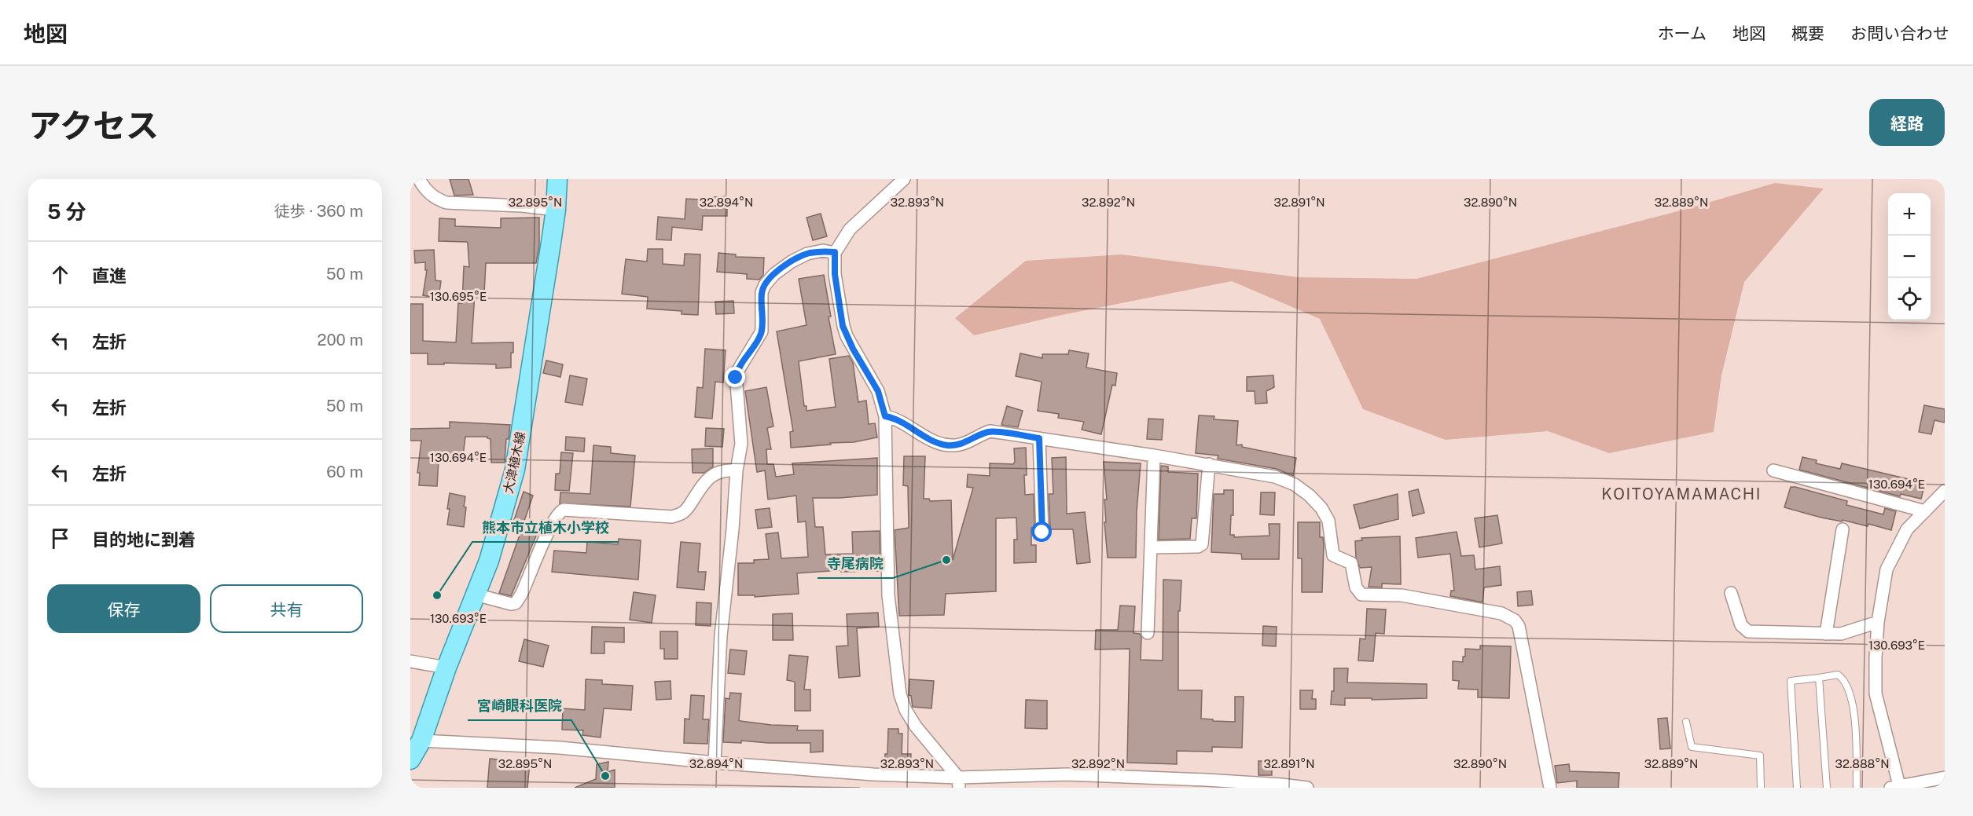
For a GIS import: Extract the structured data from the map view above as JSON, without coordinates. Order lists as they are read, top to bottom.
{
  "streets": {
    "main road": ["大津植木線"]
  },
  "districts": ["KOITOYAMAMACHI"],
  "places": ["寺尾病院", "熊本市立植木小学校", "宮崎眼科医院"],
  "page": {
    "header": "地図",
    "nav": [
      "ホーム",
      "地図",
      "概要",
      "お問い合わせ"
    ],
    "title": "アクセス",
    "buttons": [
      "経路",
      ["保存", "共有"]
    ],
    "heading": ["5 分", "徒歩 · 360 m"],
    "map_buttons": ["+", "−"],
    "list": [
      ["直進", "50 m"],
      ["左折", "200 m"],
      ["左折", "50 m"],
      ["左折", "60 m"],
      "目的地に到着"
    ]
  },
  "coordinates": [
    "32.895°N",
    "32.894°N",
    "32.893°N",
    "32.892°N",
    "32.891°N",
    "32.890°N",
    "32.889°N",
    "130.695°E",
    "130.694°E",
    "130.693°E",
    "32.888°N"
  ]
}
